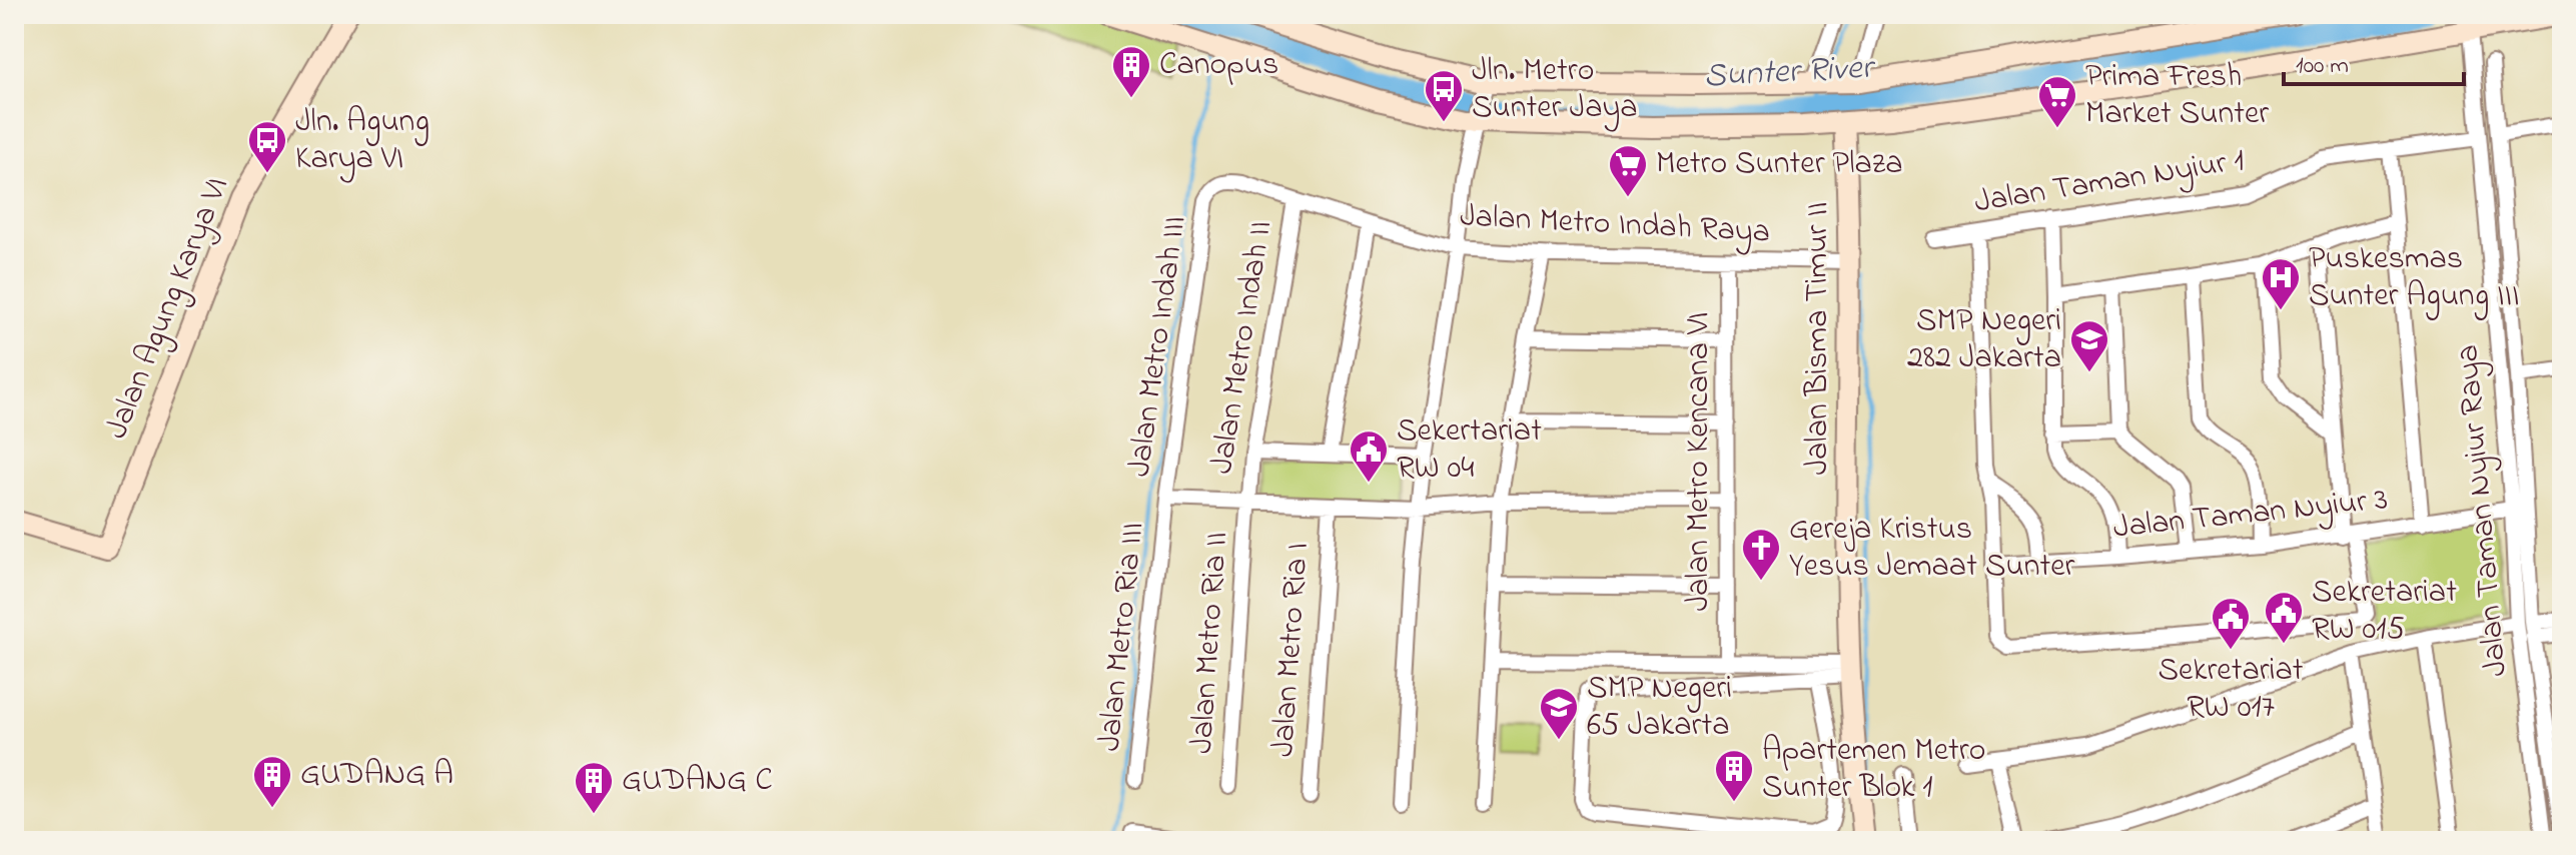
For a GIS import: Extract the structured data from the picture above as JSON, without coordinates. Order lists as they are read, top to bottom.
{
  "streets": {
    "main road": ["Jalan Agung Karya VI", "Jalan Bisma Timur II"],
    "street": [
      "Jalan Taman Nyiur 1",
      "Jalan Metro Indah Raya",
      "Jalan Metro Indah III",
      "Jalan Metro Indah II",
      "Jalan Metro Kencana VI",
      "Jalan Taman Nyiur Raya",
      "Jalan Taman Nyiur 3",
      "Jalan Metro Ria III",
      "Jalan Metro Ria II",
      "Jalan Metro Ria I"
    ]
  },
  "crossings": [
    ["Jalan Taman Nyiur 1", "Jalan Taman Nyiur Raya"],
    ["Jalan Metro Indah Raya", "Jalan Bisma Timur II"],
    ["Jalan Metro Indah Raya", "Jalan Metro Indah III"],
    ["Jalan Metro Indah Raya", "Jalan Metro Indah II"],
    ["Jalan Metro Indah Raya", "Jalan Metro Kencana VI"],
    ["Jalan Metro Indah III", "Jalan Metro Ria III"],
    ["Jalan Metro Indah II", "Jalan Metro Ria II"],
    ["Jalan Taman Nyiur Raya", "Jalan Taman Nyiur 3"]
  ],
  "water": ["Sunter River"],
  "places": {
    "building": [
      "Canopus",
      "Apartemen Metro Sunter Blok 1",
      "GUDANG A",
      "GUDANG C"
    ],
    "bus stop": ["Jln. Metro Sunter Jaya", "Jln. Agung Karya VI"],
    "supermarket": ["Prima Fresh Market Sunter", "Metro Sunter Plaza"],
    "hospital": ["Puskesmas Sunter Agung III"],
    "school or university": ["SMP Negeri 282 Jakarta", "SMP Negeri 65 Jakarta"],
    "public building": ["Sekertariat RW 04", "Sekretariat RW 015", "Sekretariat RW 017"],
    "church": ["Gereja Kristus Yesus Jemaat Sunter"]
  },
  "scale_bar": "100 m"
}
